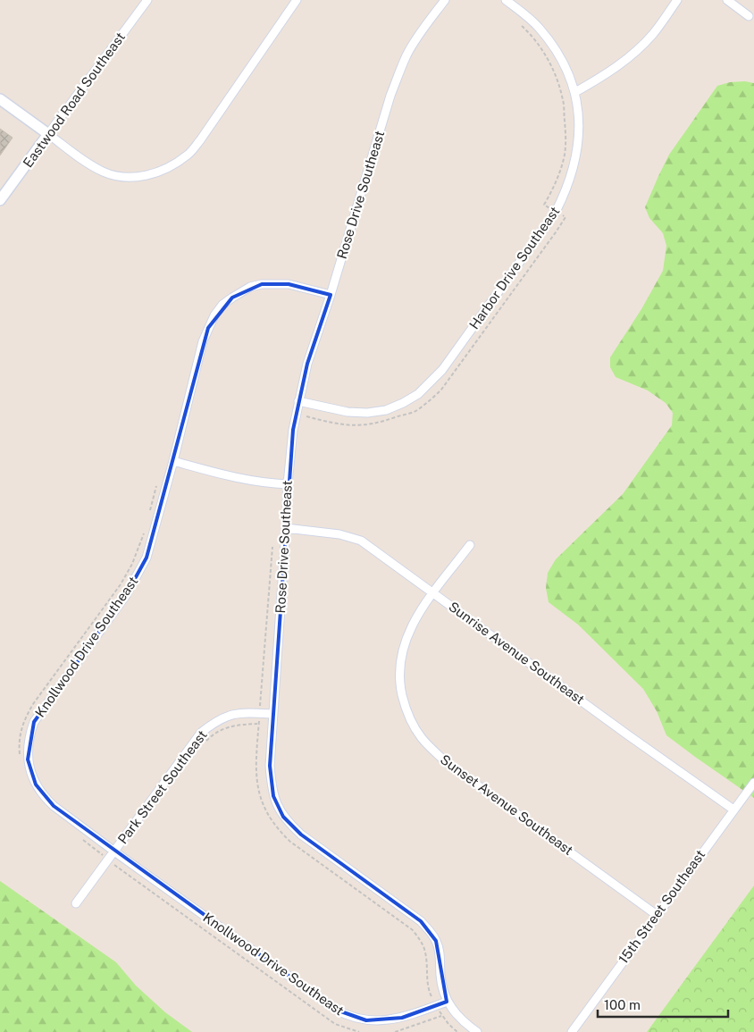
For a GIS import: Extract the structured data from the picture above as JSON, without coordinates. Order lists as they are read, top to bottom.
{
  "streets": {
    "street": [
      "Eastwood Road Southeast",
      "Rose Drive Southeast",
      "Harbor Drive Southeast",
      "Knollwood Drive Southeast",
      "Sunrise Avenue Southeast",
      "Park Street Southeast",
      "Sunset Avenue Southeast",
      "15th Street Southeast"
    ]
  },
  "crossings": [
    ["Rose Drive Southeast", "Harbor Drive Southeast"],
    ["Rose Drive Southeast", "Knollwood Drive Southeast"],
    ["Rose Drive Southeast", "Sunrise Avenue Southeast"],
    ["Rose Drive Southeast", "Park Street Southeast"],
    ["Knollwood Drive Southeast", "Park Street Southeast"],
    ["Sunrise Avenue Southeast", "Sunset Avenue Southeast"],
    ["Sunrise Avenue Southeast", "15th Street Southeast"],
    ["Sunset Avenue Southeast", "15th Street Southeast"]
  ],
  "scale_bar": "100 m"
}
